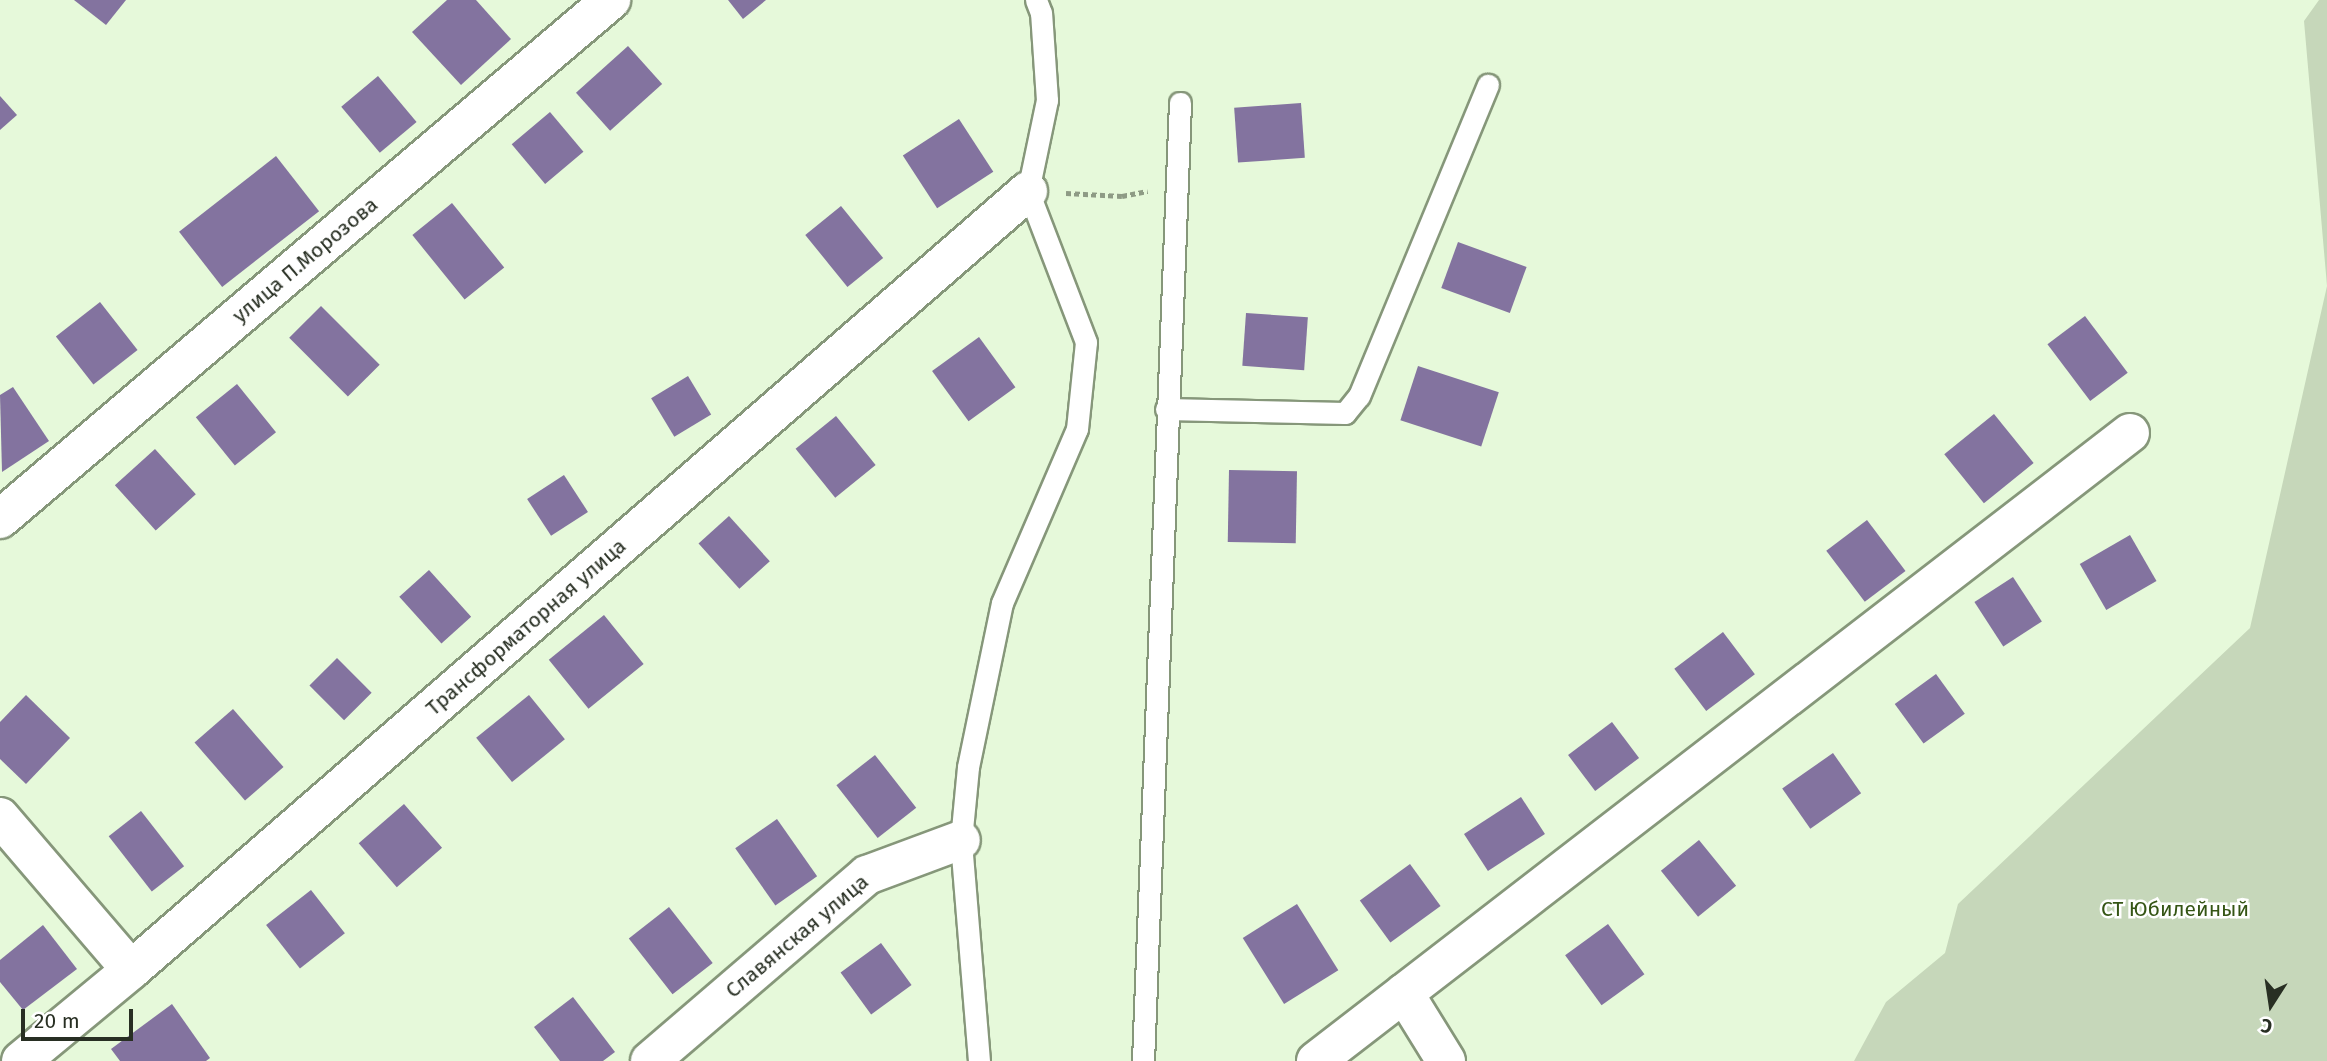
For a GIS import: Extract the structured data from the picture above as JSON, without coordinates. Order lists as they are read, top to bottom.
{
  "streets": {
    "street": ["улица П.Морозова", "Трансформаторная улица", "Славянская улица"]
  },
  "parks": ["СТ Юбилейный"],
  "scale_bar": "20 m",
  "north": "bottom"
}
